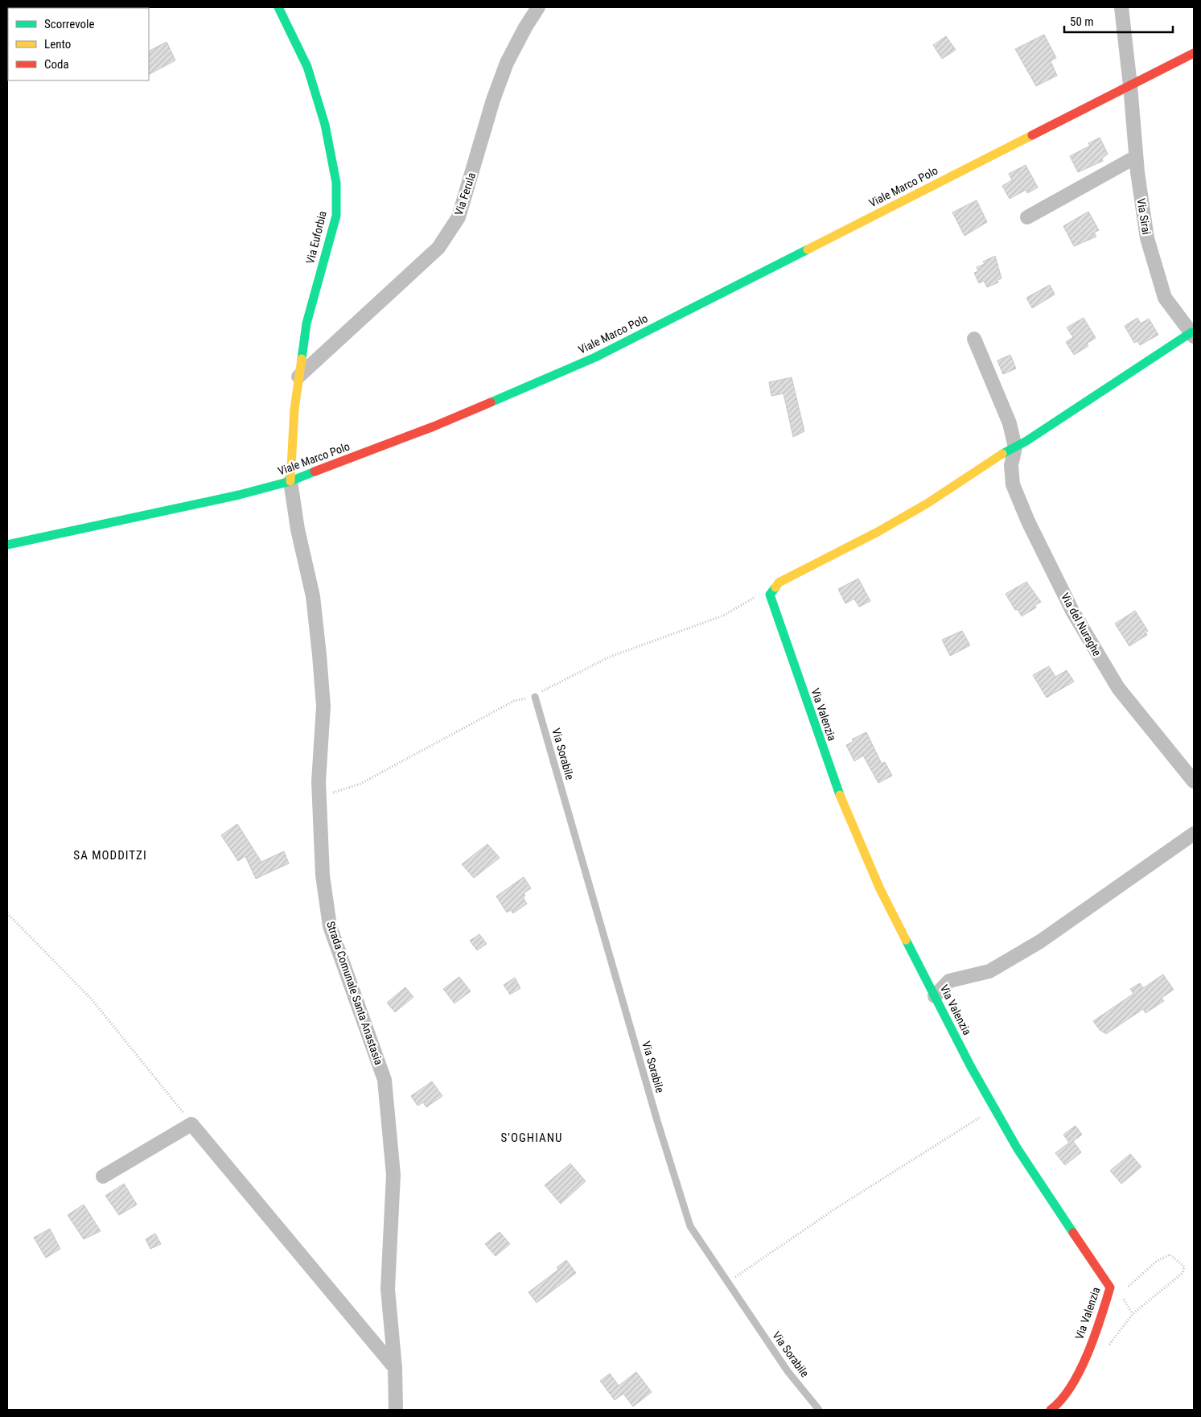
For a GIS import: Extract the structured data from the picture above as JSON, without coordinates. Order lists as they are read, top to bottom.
{
  "streets": {
    "street": [
      "Viale Marco Polo",
      "Via Ferula",
      "Via Sirai",
      "Via Euforbia",
      "Via del Nuraghe",
      "Via Valenzia",
      "Strada Comunale Santa Anastasia"
    ],
    "lane": ["Via Sorabile"]
  },
  "crossings": [
    ["Viale Marco Polo", "Via Sirai"],
    ["Viale Marco Polo", "Via Euforbia"],
    ["Viale Marco Polo", "Strada Comunale Santa Anastasia"],
    ["Via Ferula", "Via Euforbia"],
    ["Via Euforbia", "Strada Comunale Santa Anastasia"],
    ["Via del Nuraghe", "Via Valenzia"]
  ],
  "districts": ["SA MODDITZI", "S'OGHIANU"],
  "legend": ["Scorrevole", "Lento", "Coda"],
  "scale_bar": "50 m"
}
